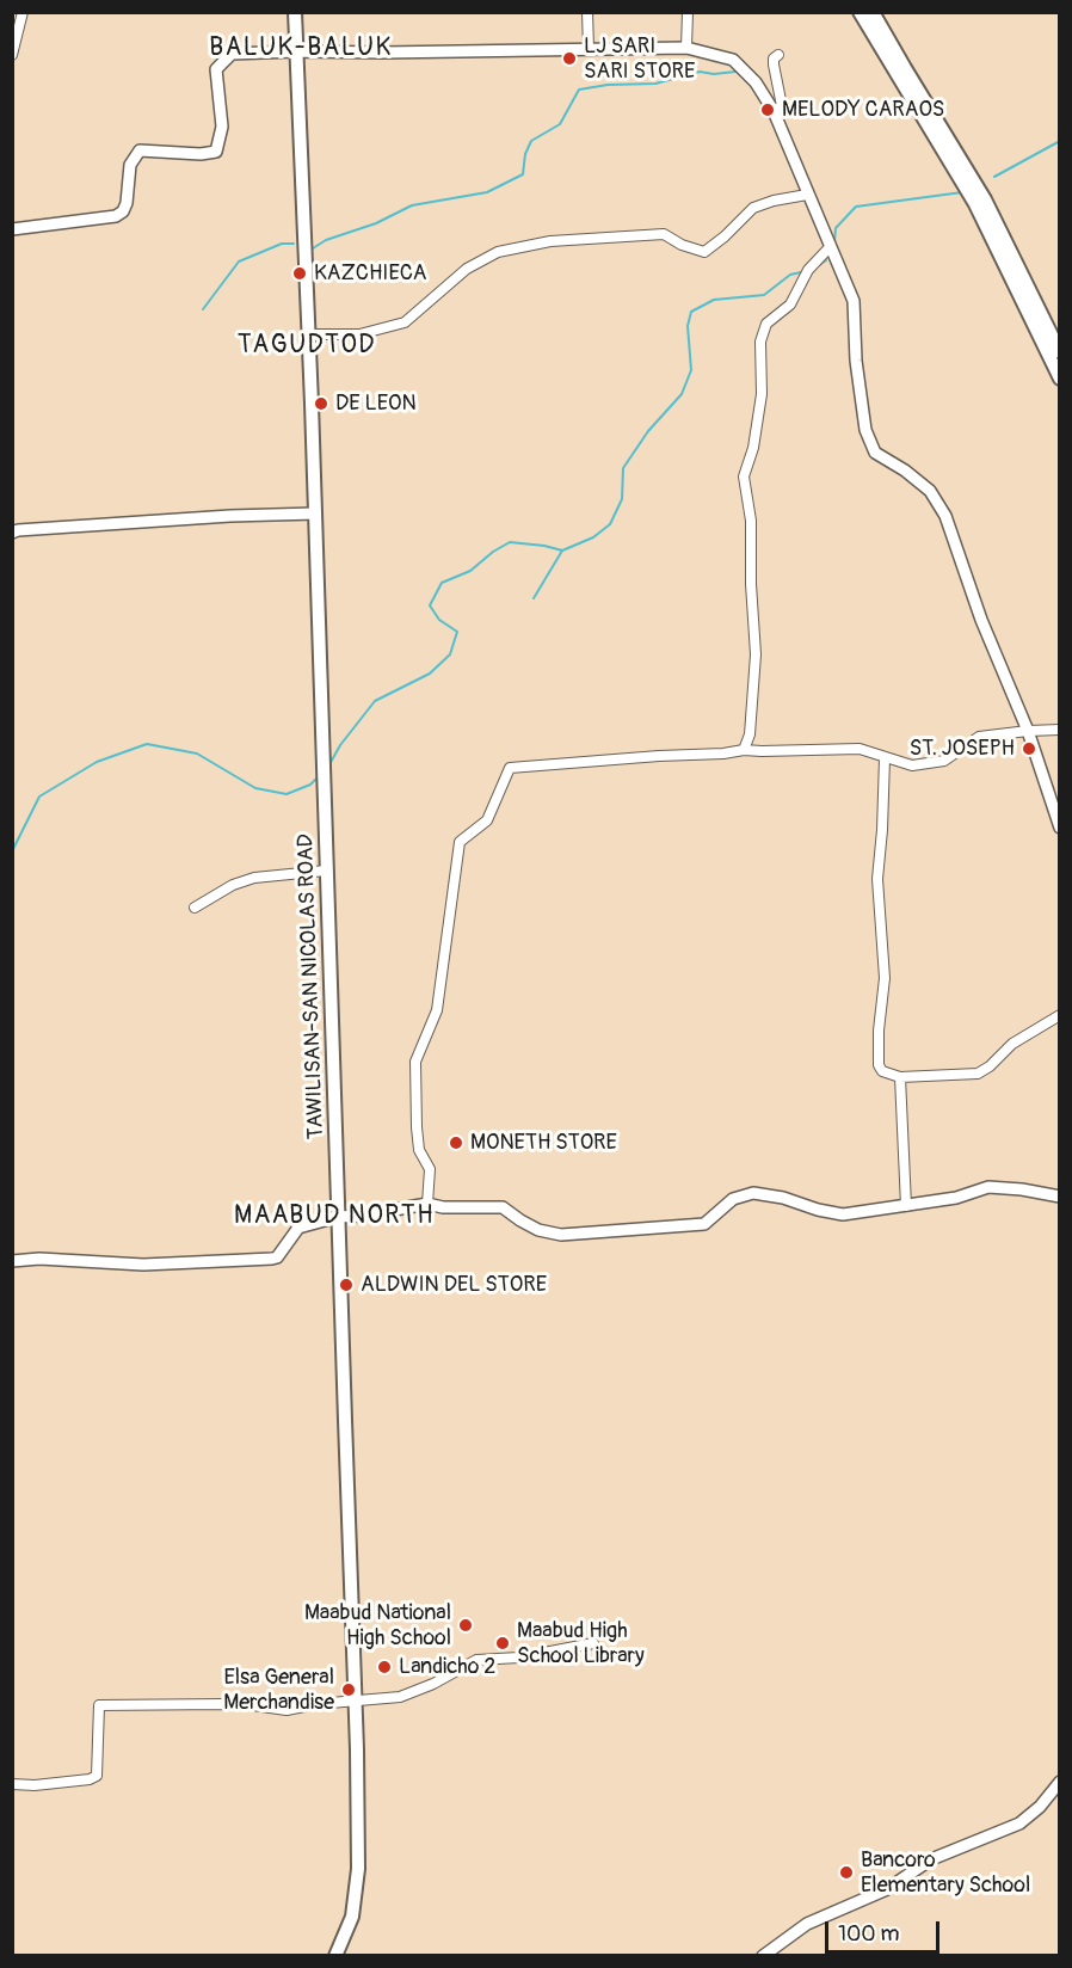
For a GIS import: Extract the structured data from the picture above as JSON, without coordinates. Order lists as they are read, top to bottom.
{
  "streets": {
    "main road": ["TAWILISAN-SAN NICOLAS ROAD"]
  },
  "districts": ["BALUK-BALUK", "TAGUDTOD", "MAABUD NORTH"],
  "places": [
    "LJ SARI SARI STORE",
    "MELODY CARAOS",
    "KAZCHIECA",
    "DE LEON",
    "ST. JOSEPH",
    "MONETH STORE",
    "ALDWIN DEL STORE",
    "Maabud National High School",
    "Maabud High School Library",
    "Landicho 2",
    "Elsa General Merchandise",
    "Bancoro Elementary School"
  ],
  "scale_bar": "100 m"
}
